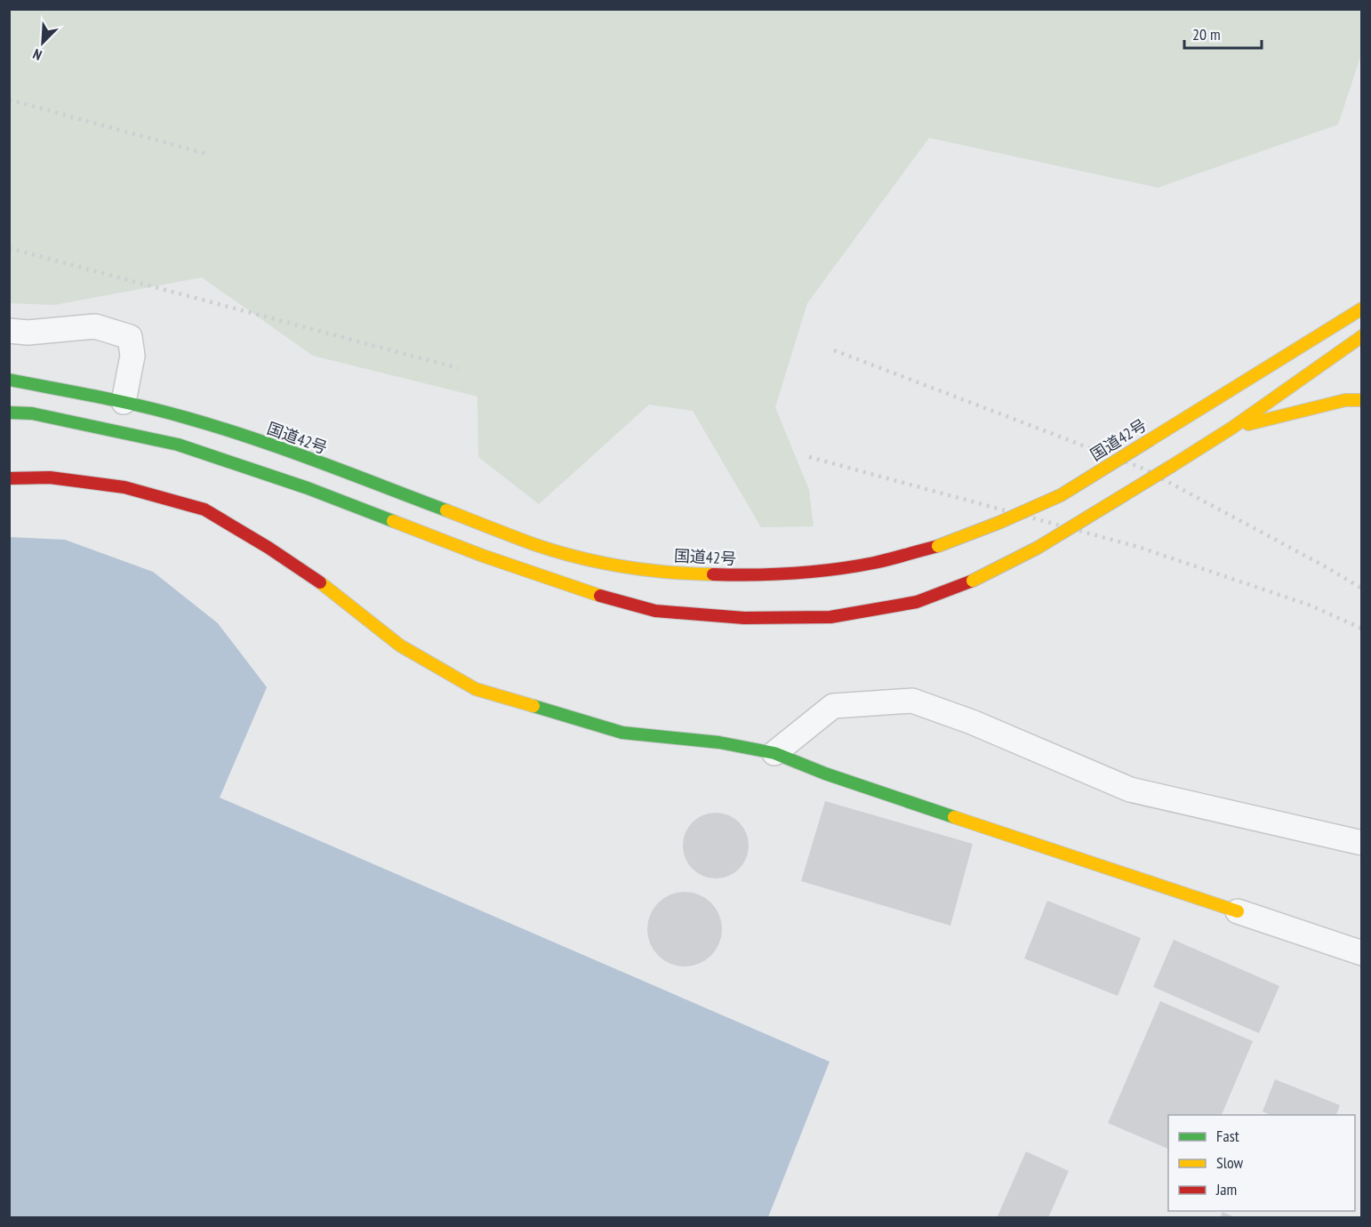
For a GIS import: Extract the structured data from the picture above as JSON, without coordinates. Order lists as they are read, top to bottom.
{
  "streets": {
    "main road": ["国道42号"]
  },
  "legend": ["Fast", "Slow", "Jam"],
  "scale_bar": "20 m",
  "north": "bottom left"
}
